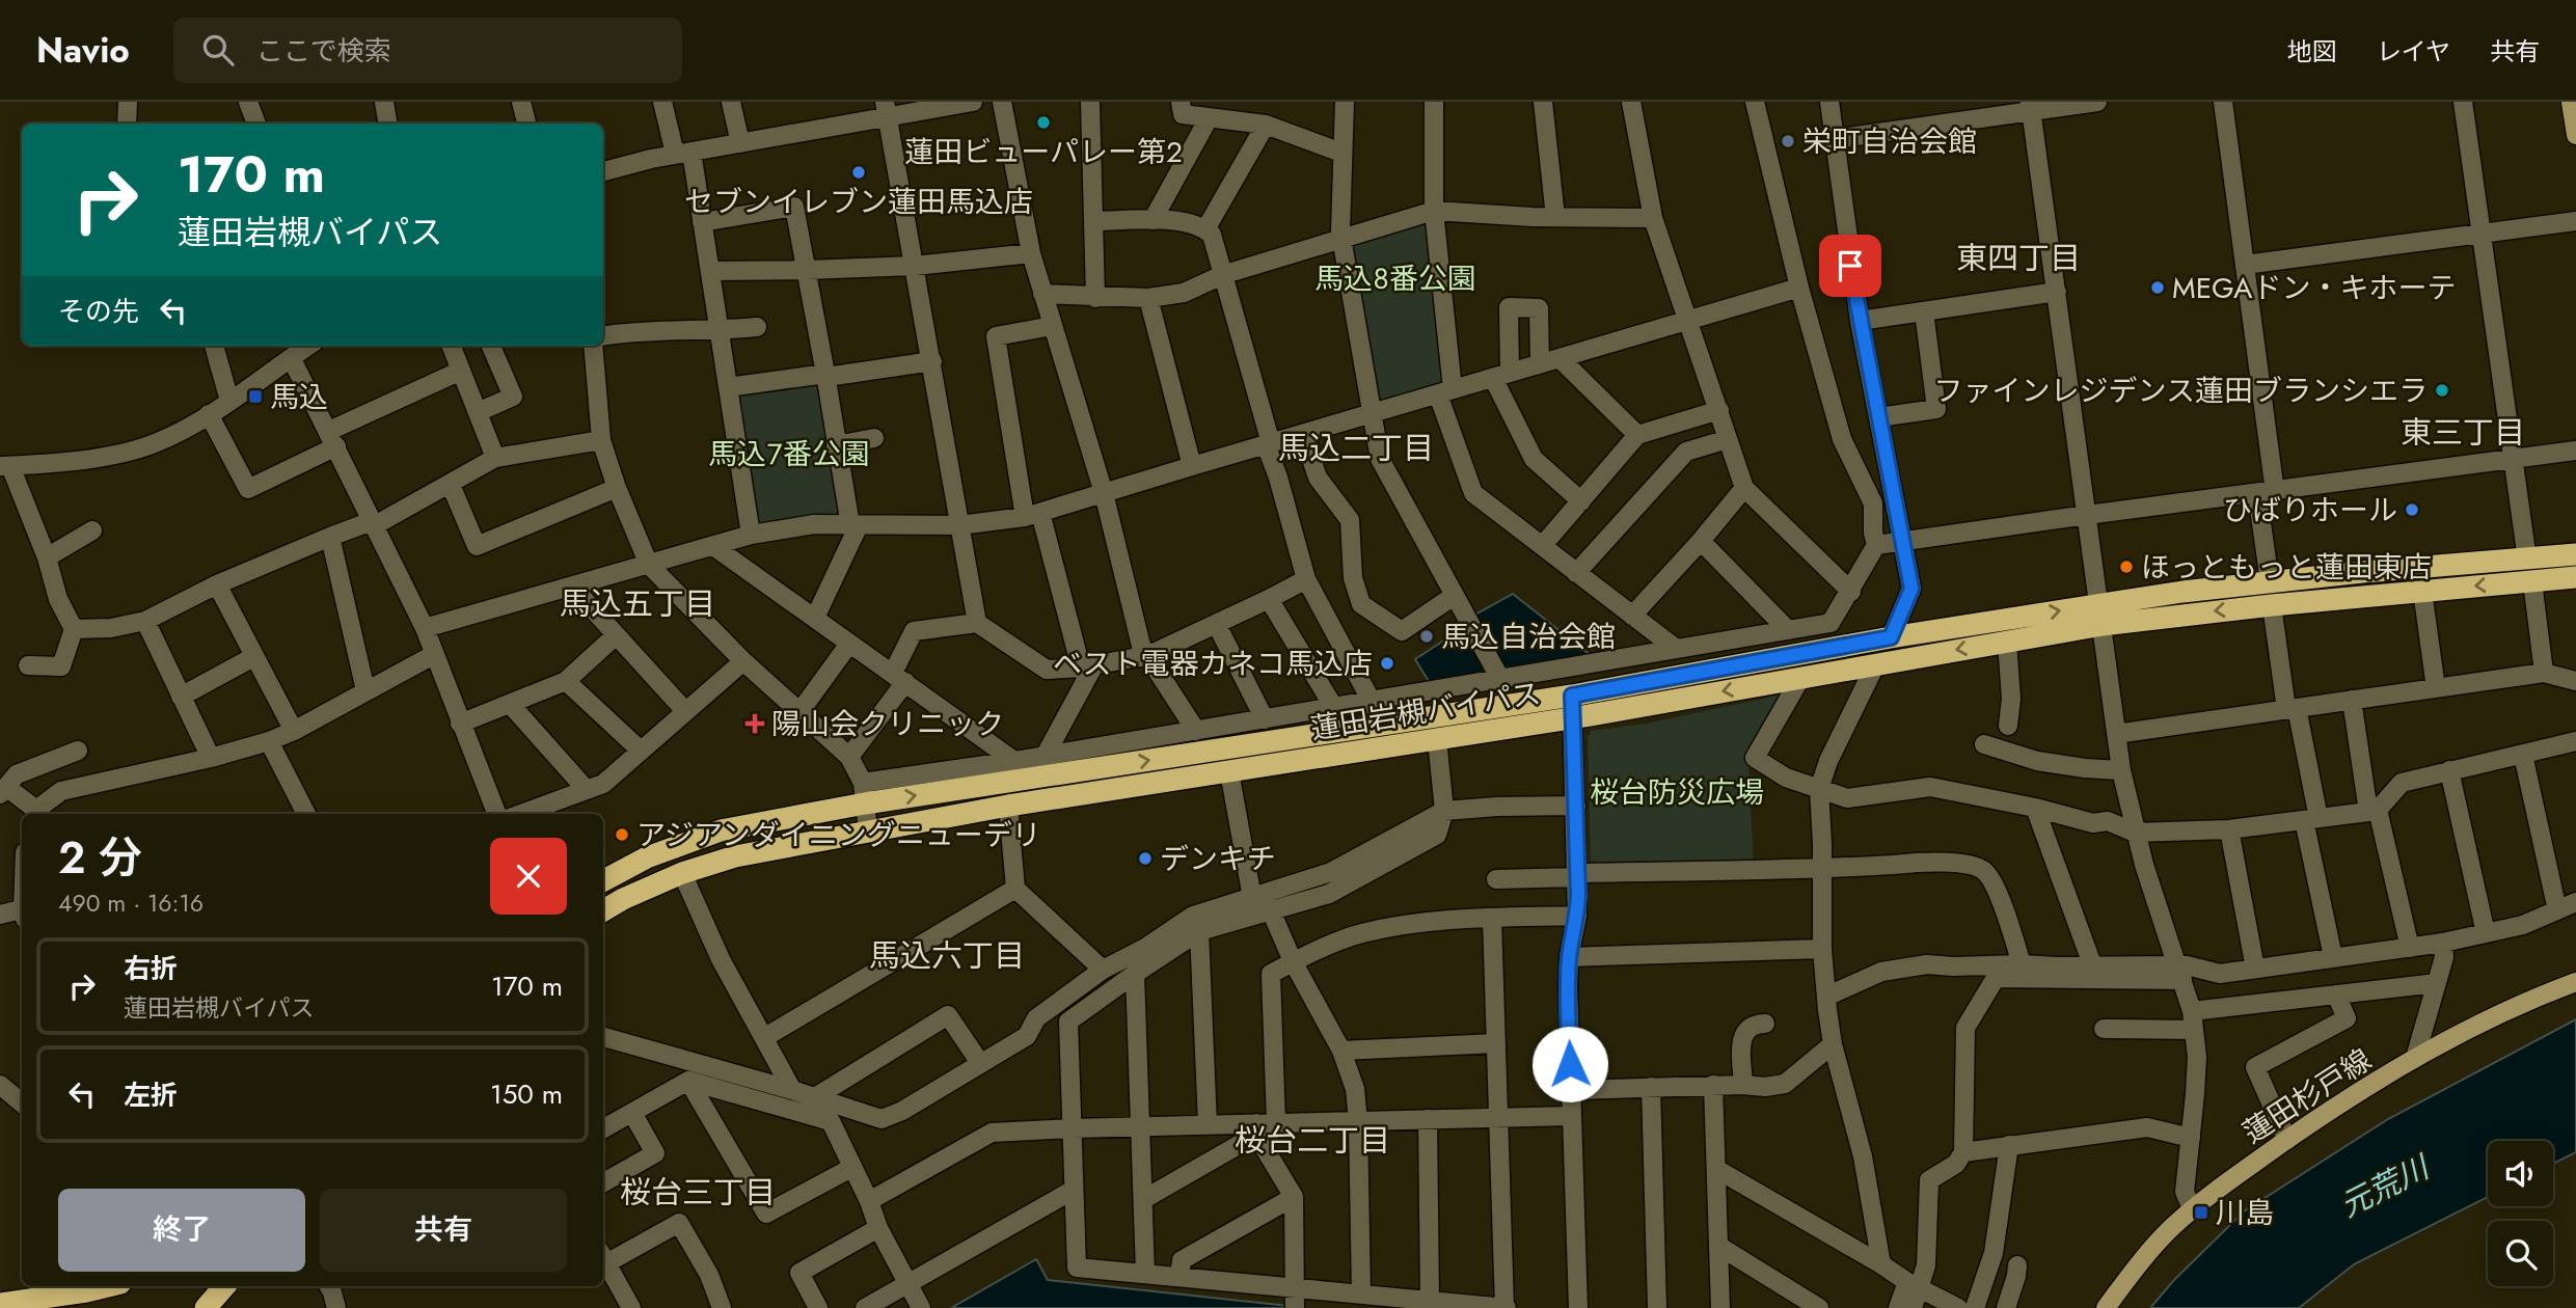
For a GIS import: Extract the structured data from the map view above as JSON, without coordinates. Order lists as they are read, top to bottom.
{
  "streets": {
    "highway": ["蓮田岩槻バイパス"],
    "main road": ["蓮田杉戸線"]
  },
  "districts": [
    "東四丁目",
    "東三丁目",
    "馬込二丁目",
    "馬込五丁目",
    "馬込六丁目",
    "桜台二丁目",
    "桜台三丁目"
  ],
  "water": ["元荒川"],
  "parks": ["馬込８番公園", "馬込７番公園", "桜台防災広場"],
  "places": {
    "other": [
      "蓮田ビューパレー第2",
      "栄町自治会館",
      "セブンイレブン蓮田馬込店",
      "MEGAドン・キホーテ",
      "ファインレジデンス蓮田ブランシエラ",
      "ひばりホール",
      "ほっともっと蓮田東店",
      "馬込自治会館",
      "ベスト電器カネコ馬込店",
      "アジアンダイニングニューデリ",
      "デンキチ"
    ],
    "transit": ["馬込", "川島"],
    "health": ["陽山会クリニック"]
  },
  "page": {
    "header": "Navio",
    "search": "ここで検索",
    "nav": ["地図", "レイヤ", "共有"],
    "turn": ["170 m", "蓮田岩槻バイパス"],
    "then": "その先",
    "heading": ["2 分", "490 m · 16:16"],
    "list": [
      {
        "name": "右折",
        "note": "蓮田岩槻バイパス",
        "value": "170 m"
      },
      {
        "name": "左折",
        "value": "150 m"
      }
    ],
    "buttons": ["終了", "共有"]
  }
}
